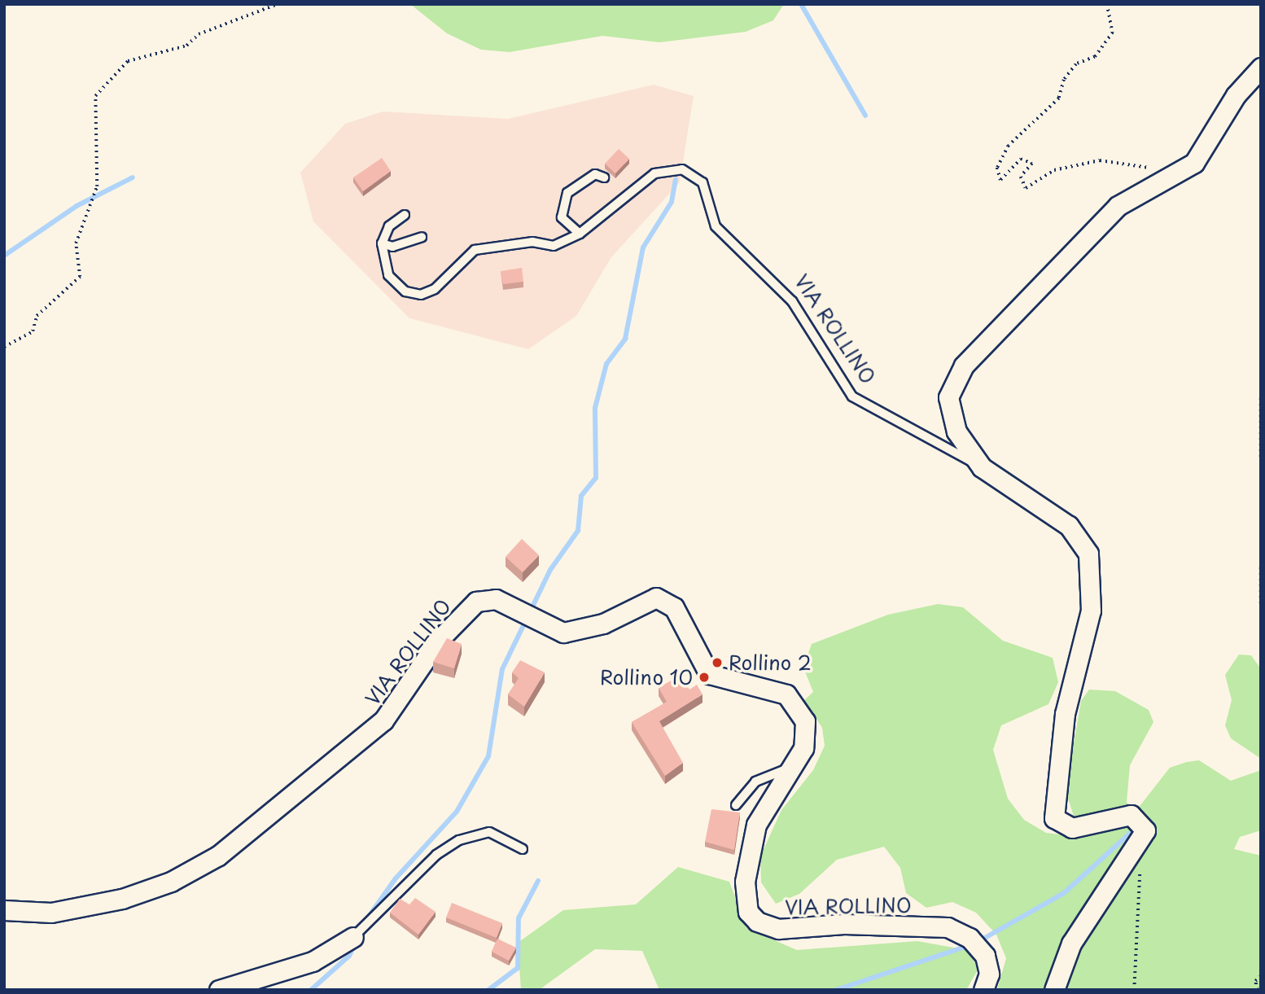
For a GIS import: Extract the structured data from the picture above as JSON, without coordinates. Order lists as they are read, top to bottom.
{
  "streets": {
    "street": ["VIA ROLLINO"]
  },
  "places": ["Rollino 2", "Rollino 10"]
}
